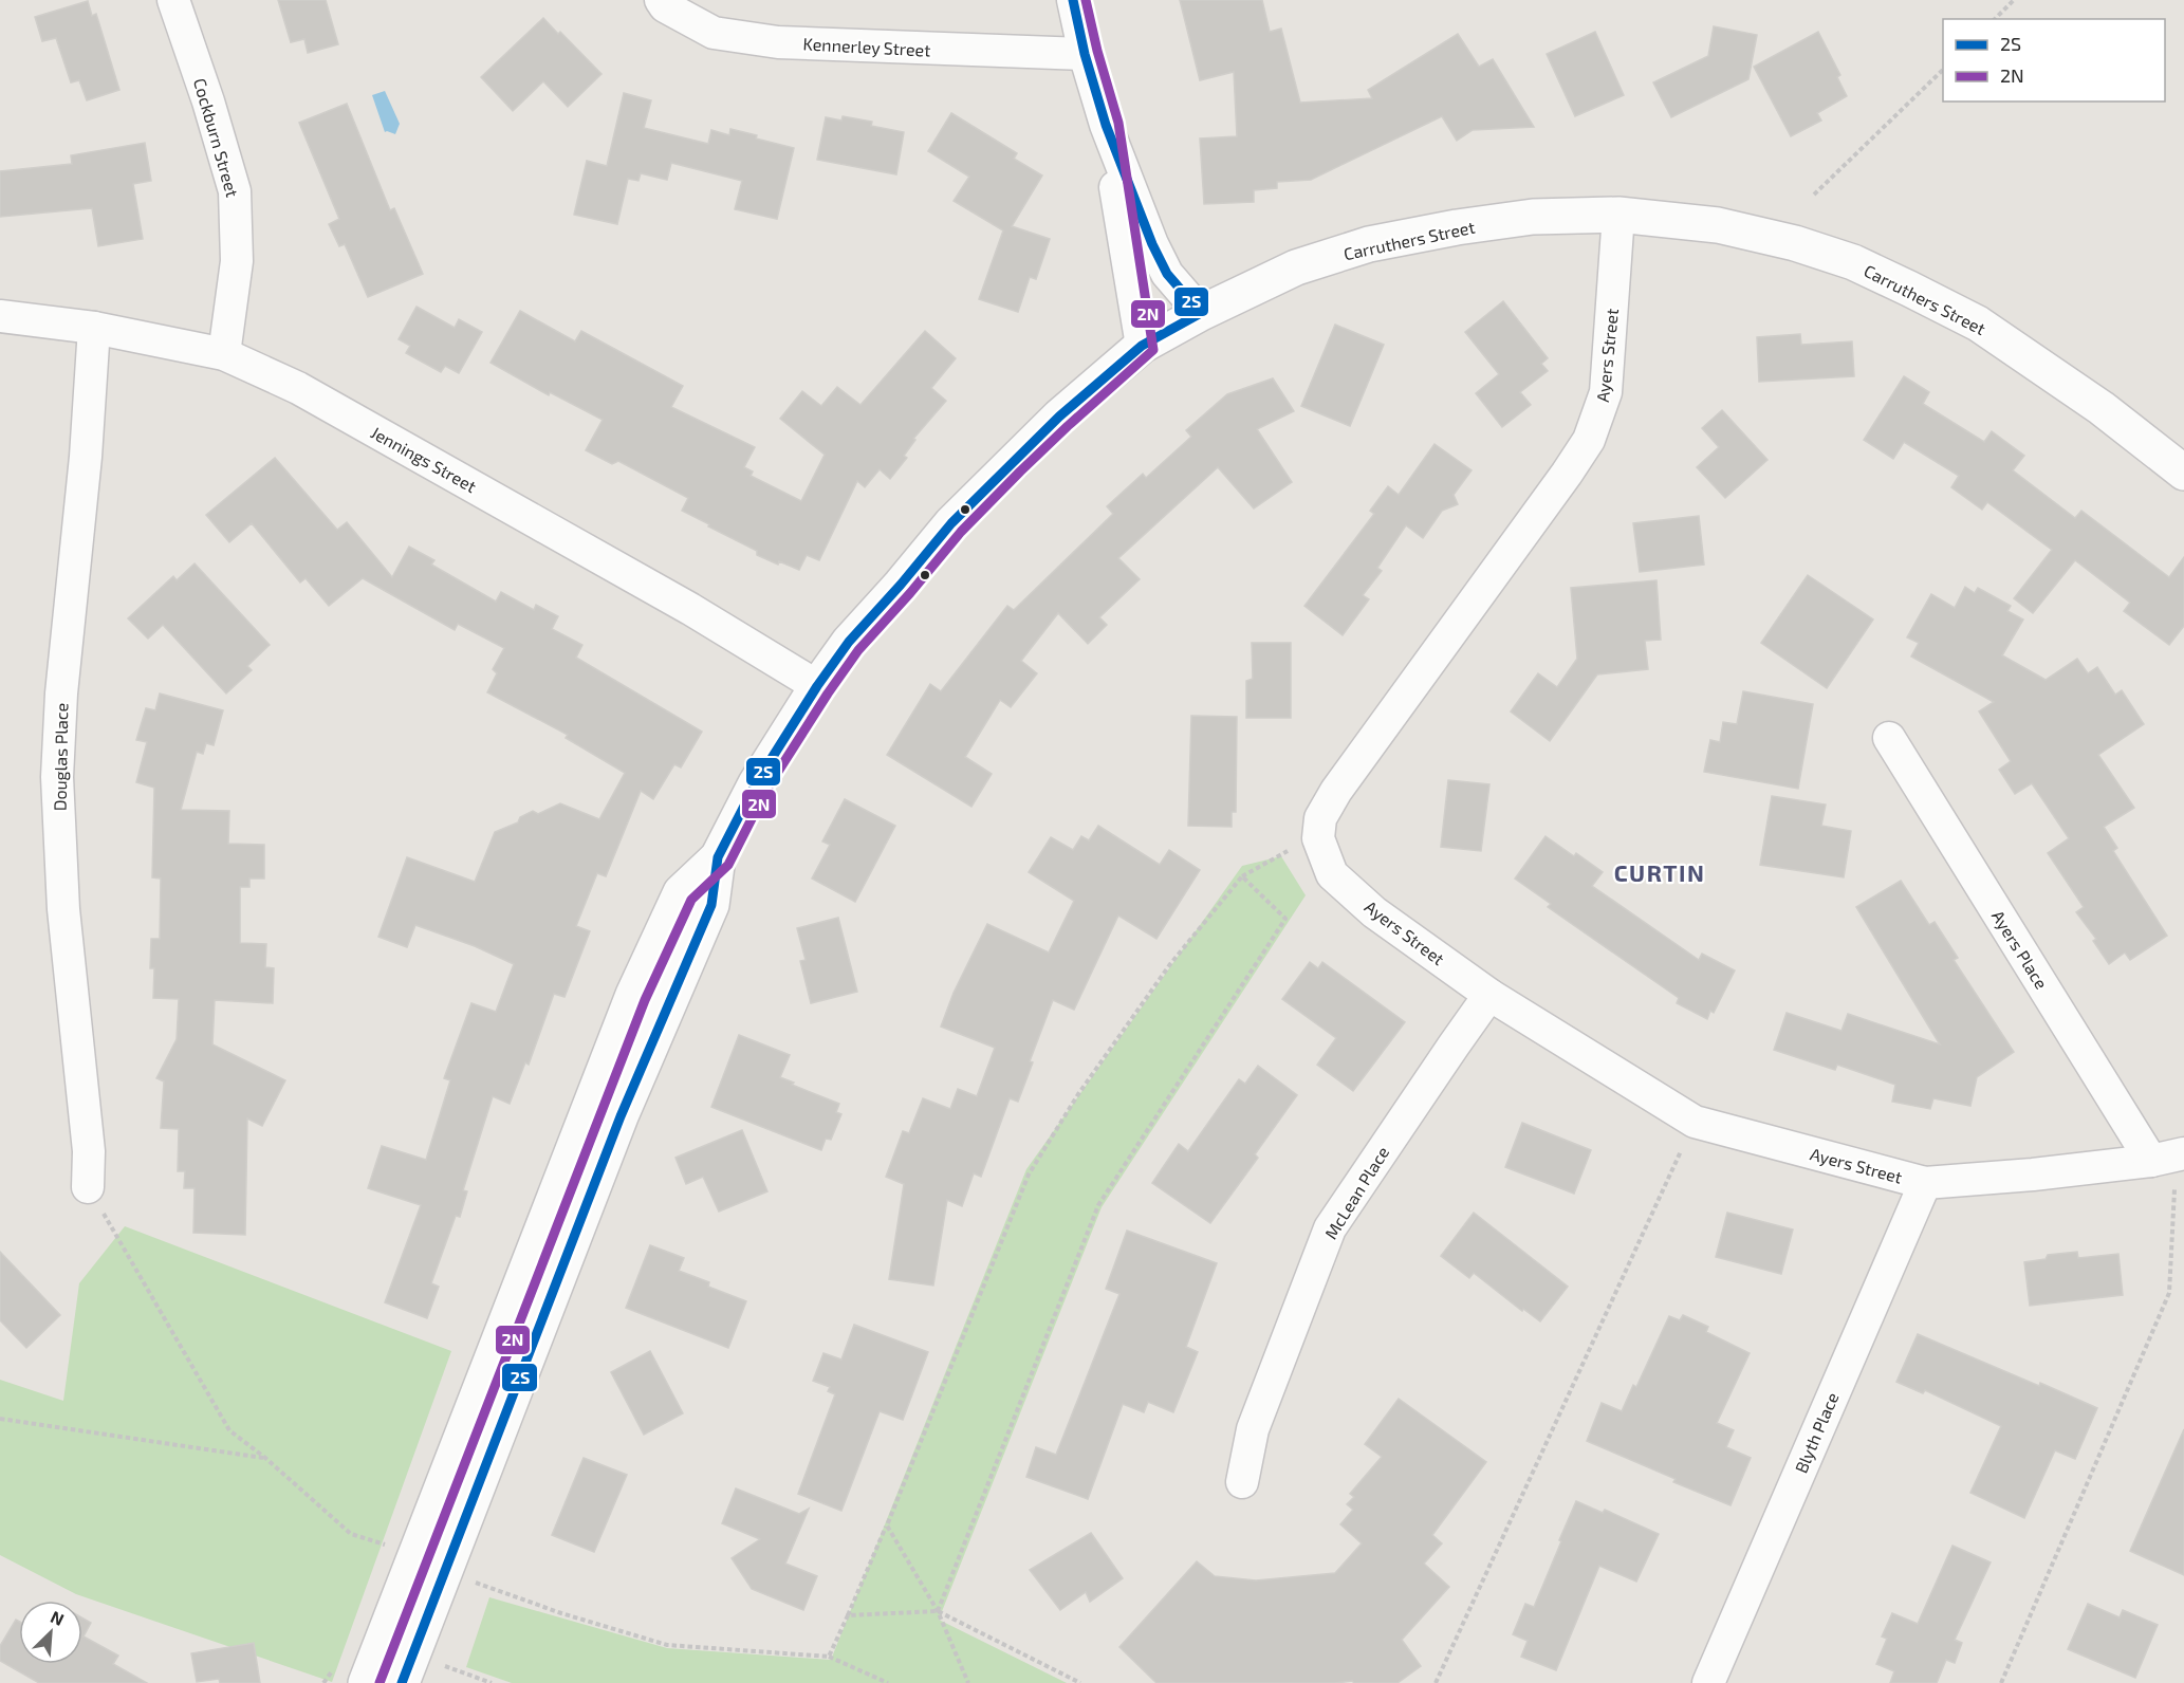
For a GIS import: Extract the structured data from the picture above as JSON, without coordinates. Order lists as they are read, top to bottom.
{
  "streets": {
    "main road": ["Carruthers Street"],
    "street": [
      "Kennerley Street",
      "Cockburn Street",
      "Ayers Street",
      "Jennings Street",
      "Douglas Place",
      "Ayers Place",
      "McLean Place",
      "Blyth Place"
    ]
  },
  "crossings": [
    ["Cockburn Street", "Jennings Street"],
    ["Carruthers Street", "Ayers Street"],
    ["Carruthers Street", "Jennings Street"],
    ["Ayers Street", "Ayers Place"],
    ["Ayers Street", "McLean Place"],
    ["Ayers Street", "Blyth Place"],
    ["Jennings Street", "Douglas Place"]
  ],
  "districts": ["CURTIN"],
  "lines": ["transit line 2S", "transit line 2N"],
  "legend": ["2S", "2N"],
  "north": "top right"
}
